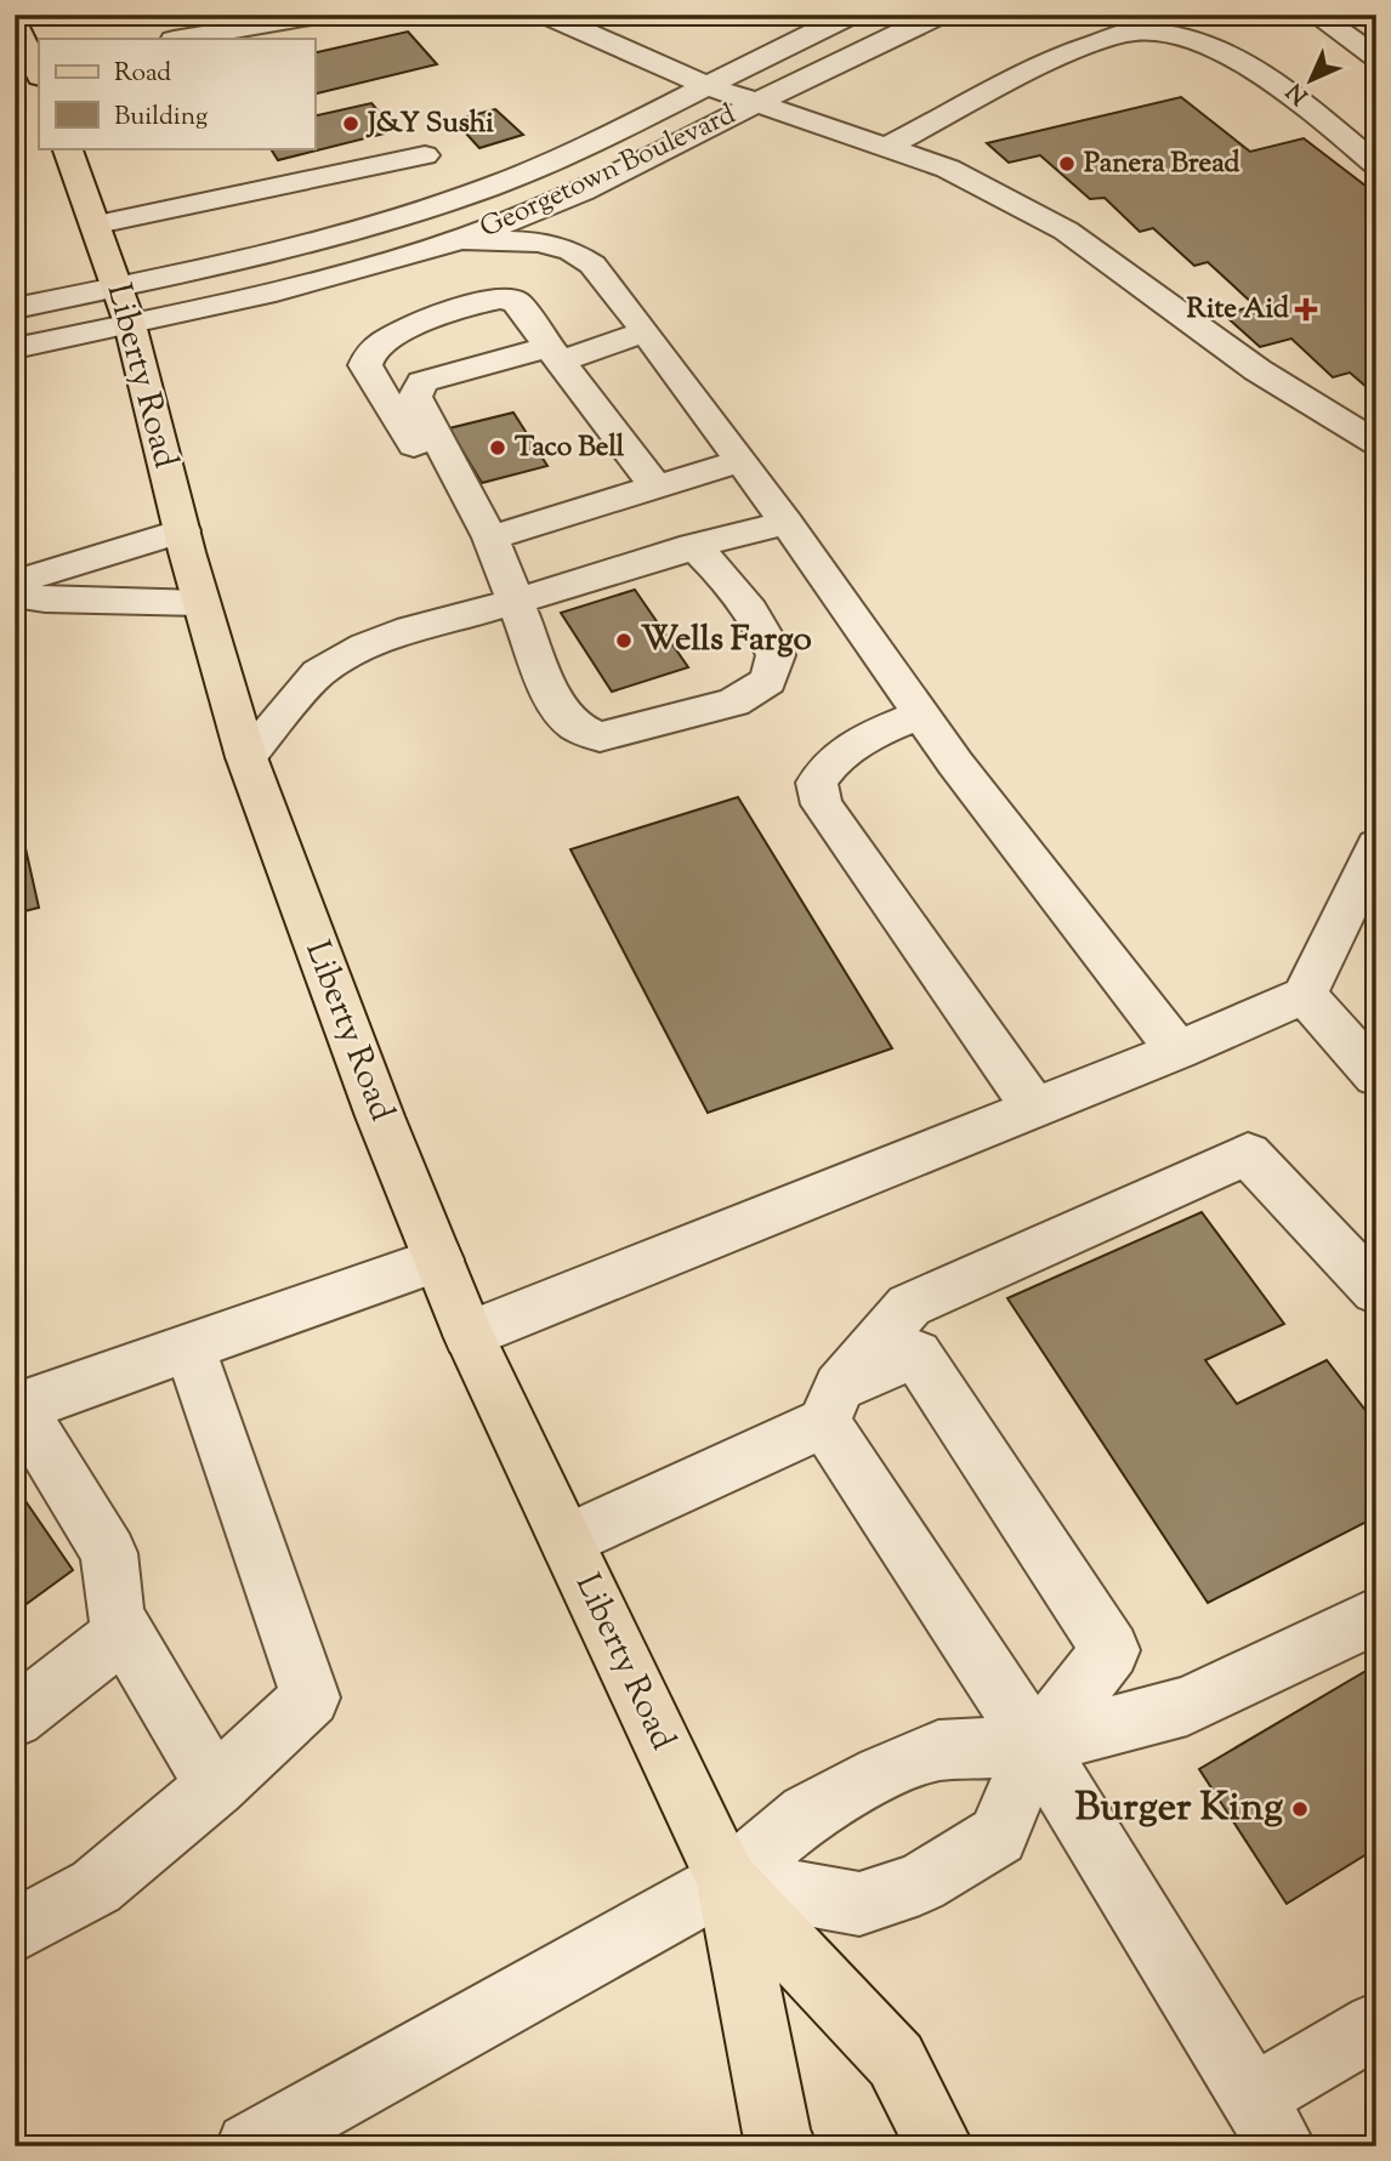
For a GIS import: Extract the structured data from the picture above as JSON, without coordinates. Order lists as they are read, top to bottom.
{
  "streets": {
    "main road": ["Liberty Road"],
    "street": ["Georgetown Boulevard"]
  },
  "crossings": [
    ["Georgetown Boulevard", "Liberty Road"]
  ],
  "places": {
    "other": [
      "J&Y Sushi",
      "Panera Bread",
      "Taco Bell",
      "Wells Fargo",
      "Burger King"
    ],
    "health": ["Rite Aid"]
  },
  "legend": ["Road", "Building"],
  "north": "bottom left"
}
